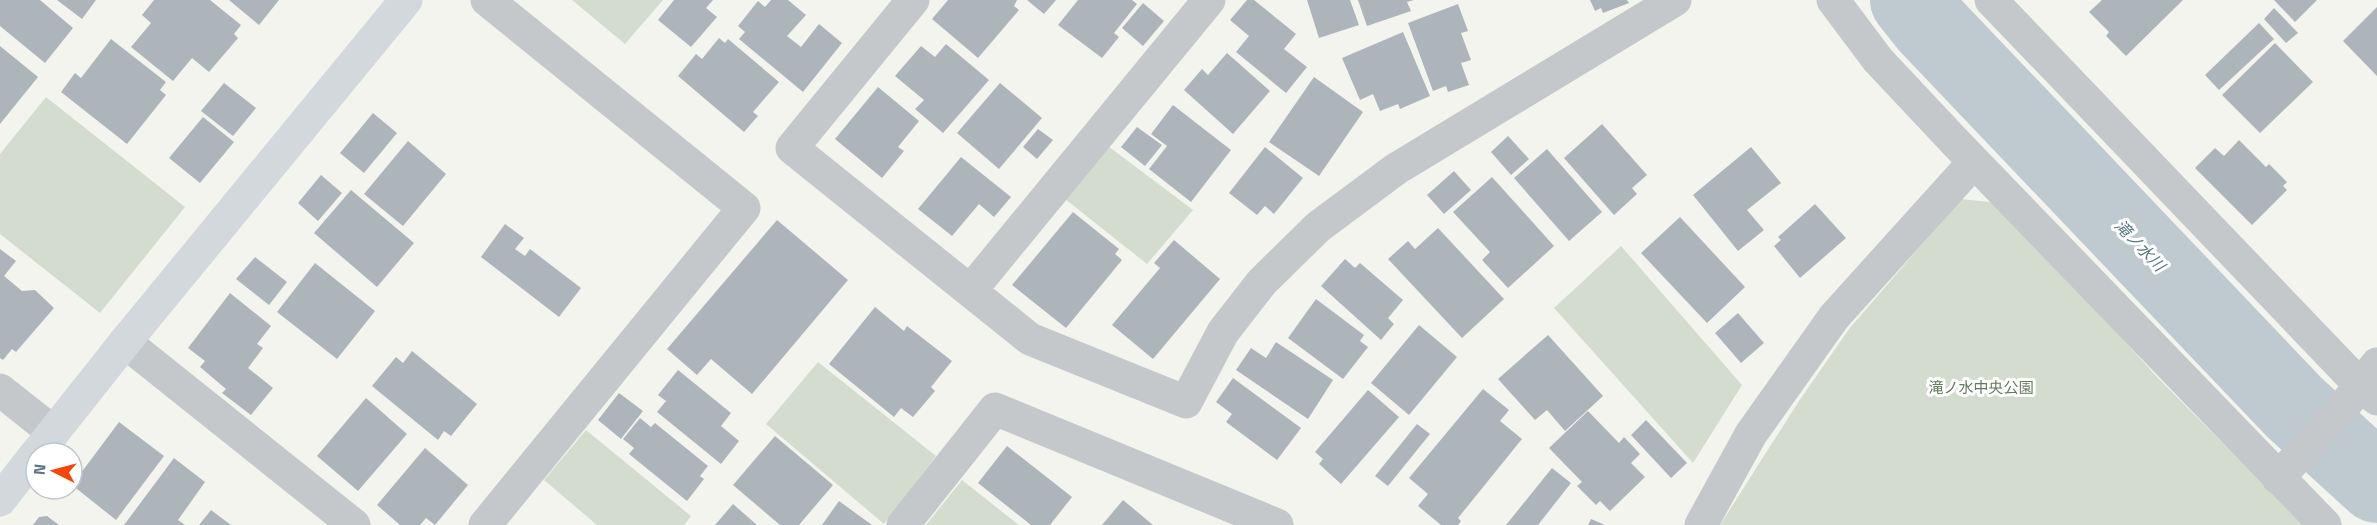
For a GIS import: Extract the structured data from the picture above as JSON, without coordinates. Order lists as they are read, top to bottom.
{
  "water": ["滝ノ水川"],
  "parks": ["滝ノ水中央公園"],
  "north": "left"
}
